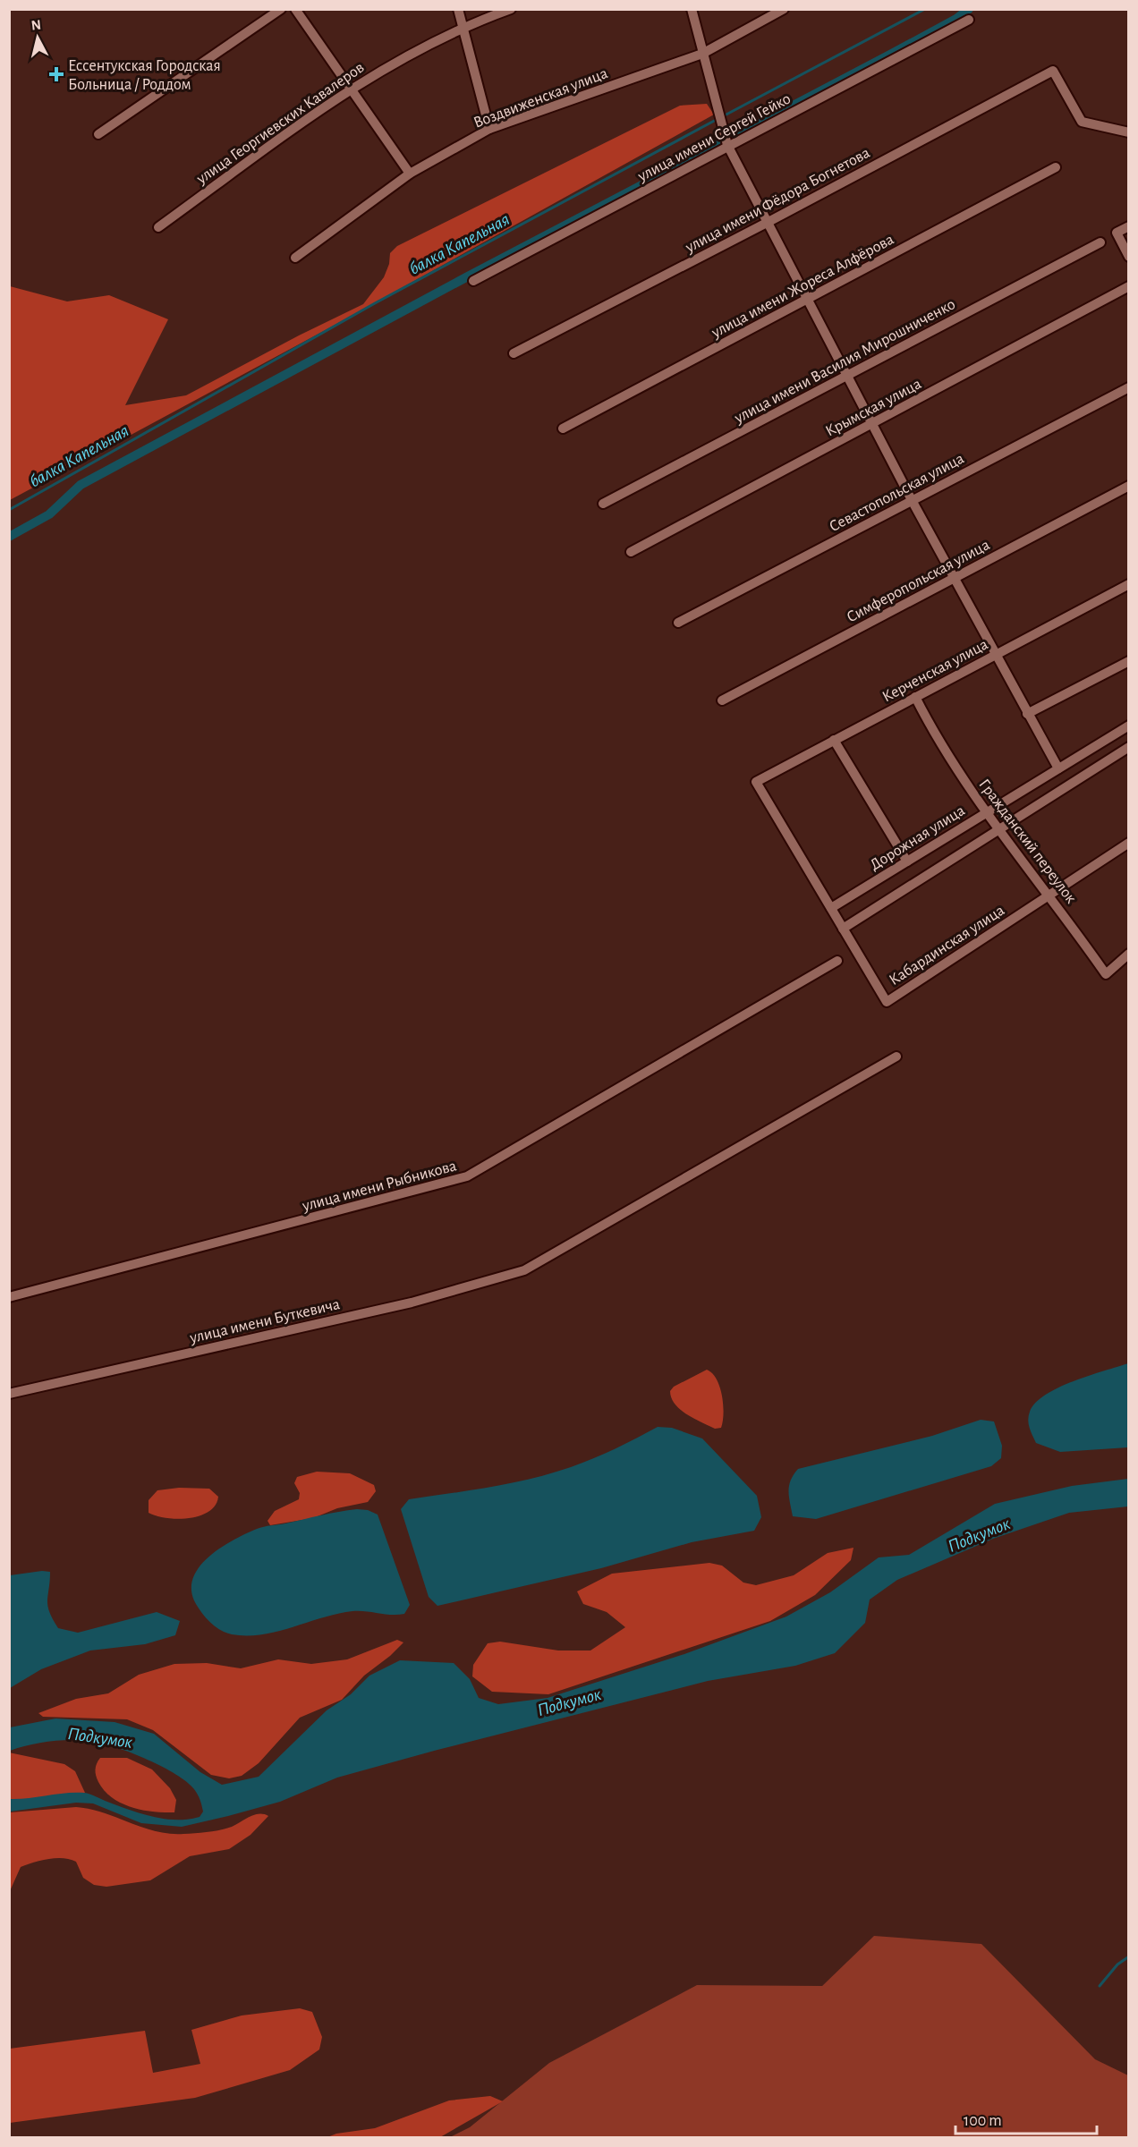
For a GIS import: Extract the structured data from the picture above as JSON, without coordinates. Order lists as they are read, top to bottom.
{
  "streets": {
    "street": [
      "Воздвиженская улица",
      "улица Георгиевских Кавалеров",
      "улица имени Сергей Гейко",
      "улица имени Фёдора Богнетова",
      "улица имени Жореса Алфёрова",
      "улица имени Василия Мирошниченко",
      "Крымская улица",
      "Севастопольская улица",
      "Симферопольская улица",
      "Керченская улица",
      "Дорожная улица",
      "Гражданский переулок",
      "Кабардинская улица",
      "улица имени Рыбникова",
      "улица имени Буткевича"
    ]
  },
  "crossings": [
    ["Керченская улица", "Гражданский переулок"],
    ["Керченская улица", "Кабардинская улица"],
    ["Дорожная улица", "Гражданский переулок"],
    ["Дорожная улица", "Кабардинская улица"],
    ["Гражданский переулок", "Кабардинская улица"]
  ],
  "water": ["балка Капельная", "Подкумок"],
  "places": {
    "health": ["Ессентукская Городская Больница / Роддом"]
  },
  "scale_bar": "100 m",
  "north": "top"
}
